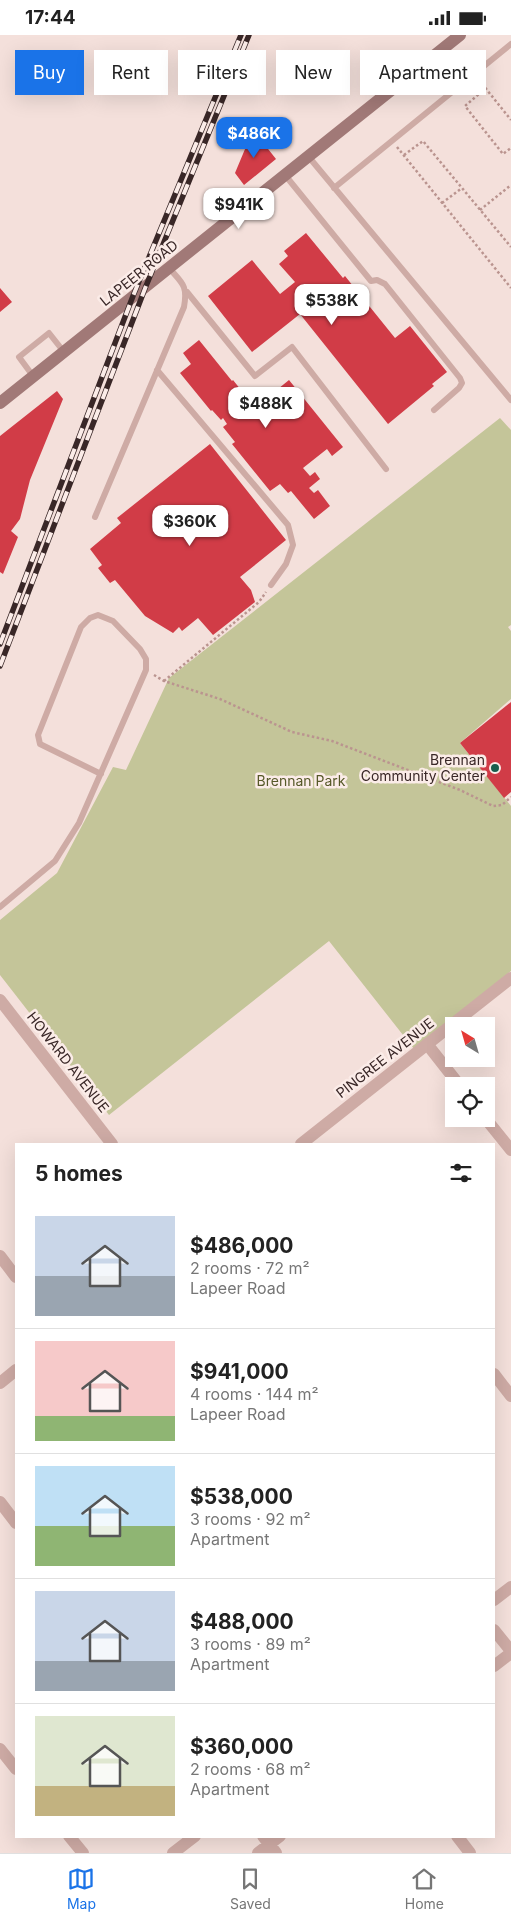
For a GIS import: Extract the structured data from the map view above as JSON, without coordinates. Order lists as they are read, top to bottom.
{
  "streets": {
    "main road": ["LAPEER ROAD"],
    "street": ["PINGREE AVENUE", "HOWARD AVENUE"]
  },
  "parks": ["Brennan Park"],
  "places": ["Brennan Community Center"],
  "north": "top left",
  "page": {
    "status": "17:44",
    "chip": [
      "Buy",
      "Rent",
      "Filters",
      "New",
      "Apartment"
    ],
    "price": [
      "$486K",
      "$941K",
      "$538K",
      "$488K",
      "$360K"
    ],
    "heading": "5 homes",
    "list": [
      {
        "name": "$486,000",
        "note": "2 rooms · 72 m² · Lapeer Road"
      },
      {
        "name": "$941,000",
        "note": "4 rooms · 144 m² · Lapeer Road"
      },
      {
        "name": "$538,000",
        "note": "3 rooms · 92 m² · Apartment"
      },
      {
        "name": "$488,000",
        "note": "3 rooms · 89 m² · Apartment"
      },
      {
        "name": "$360,000",
        "note": "2 rooms · 68 m² · Apartment"
      }
    ],
    "tabs": ["Map", "Saved", "Home"]
  }
}
